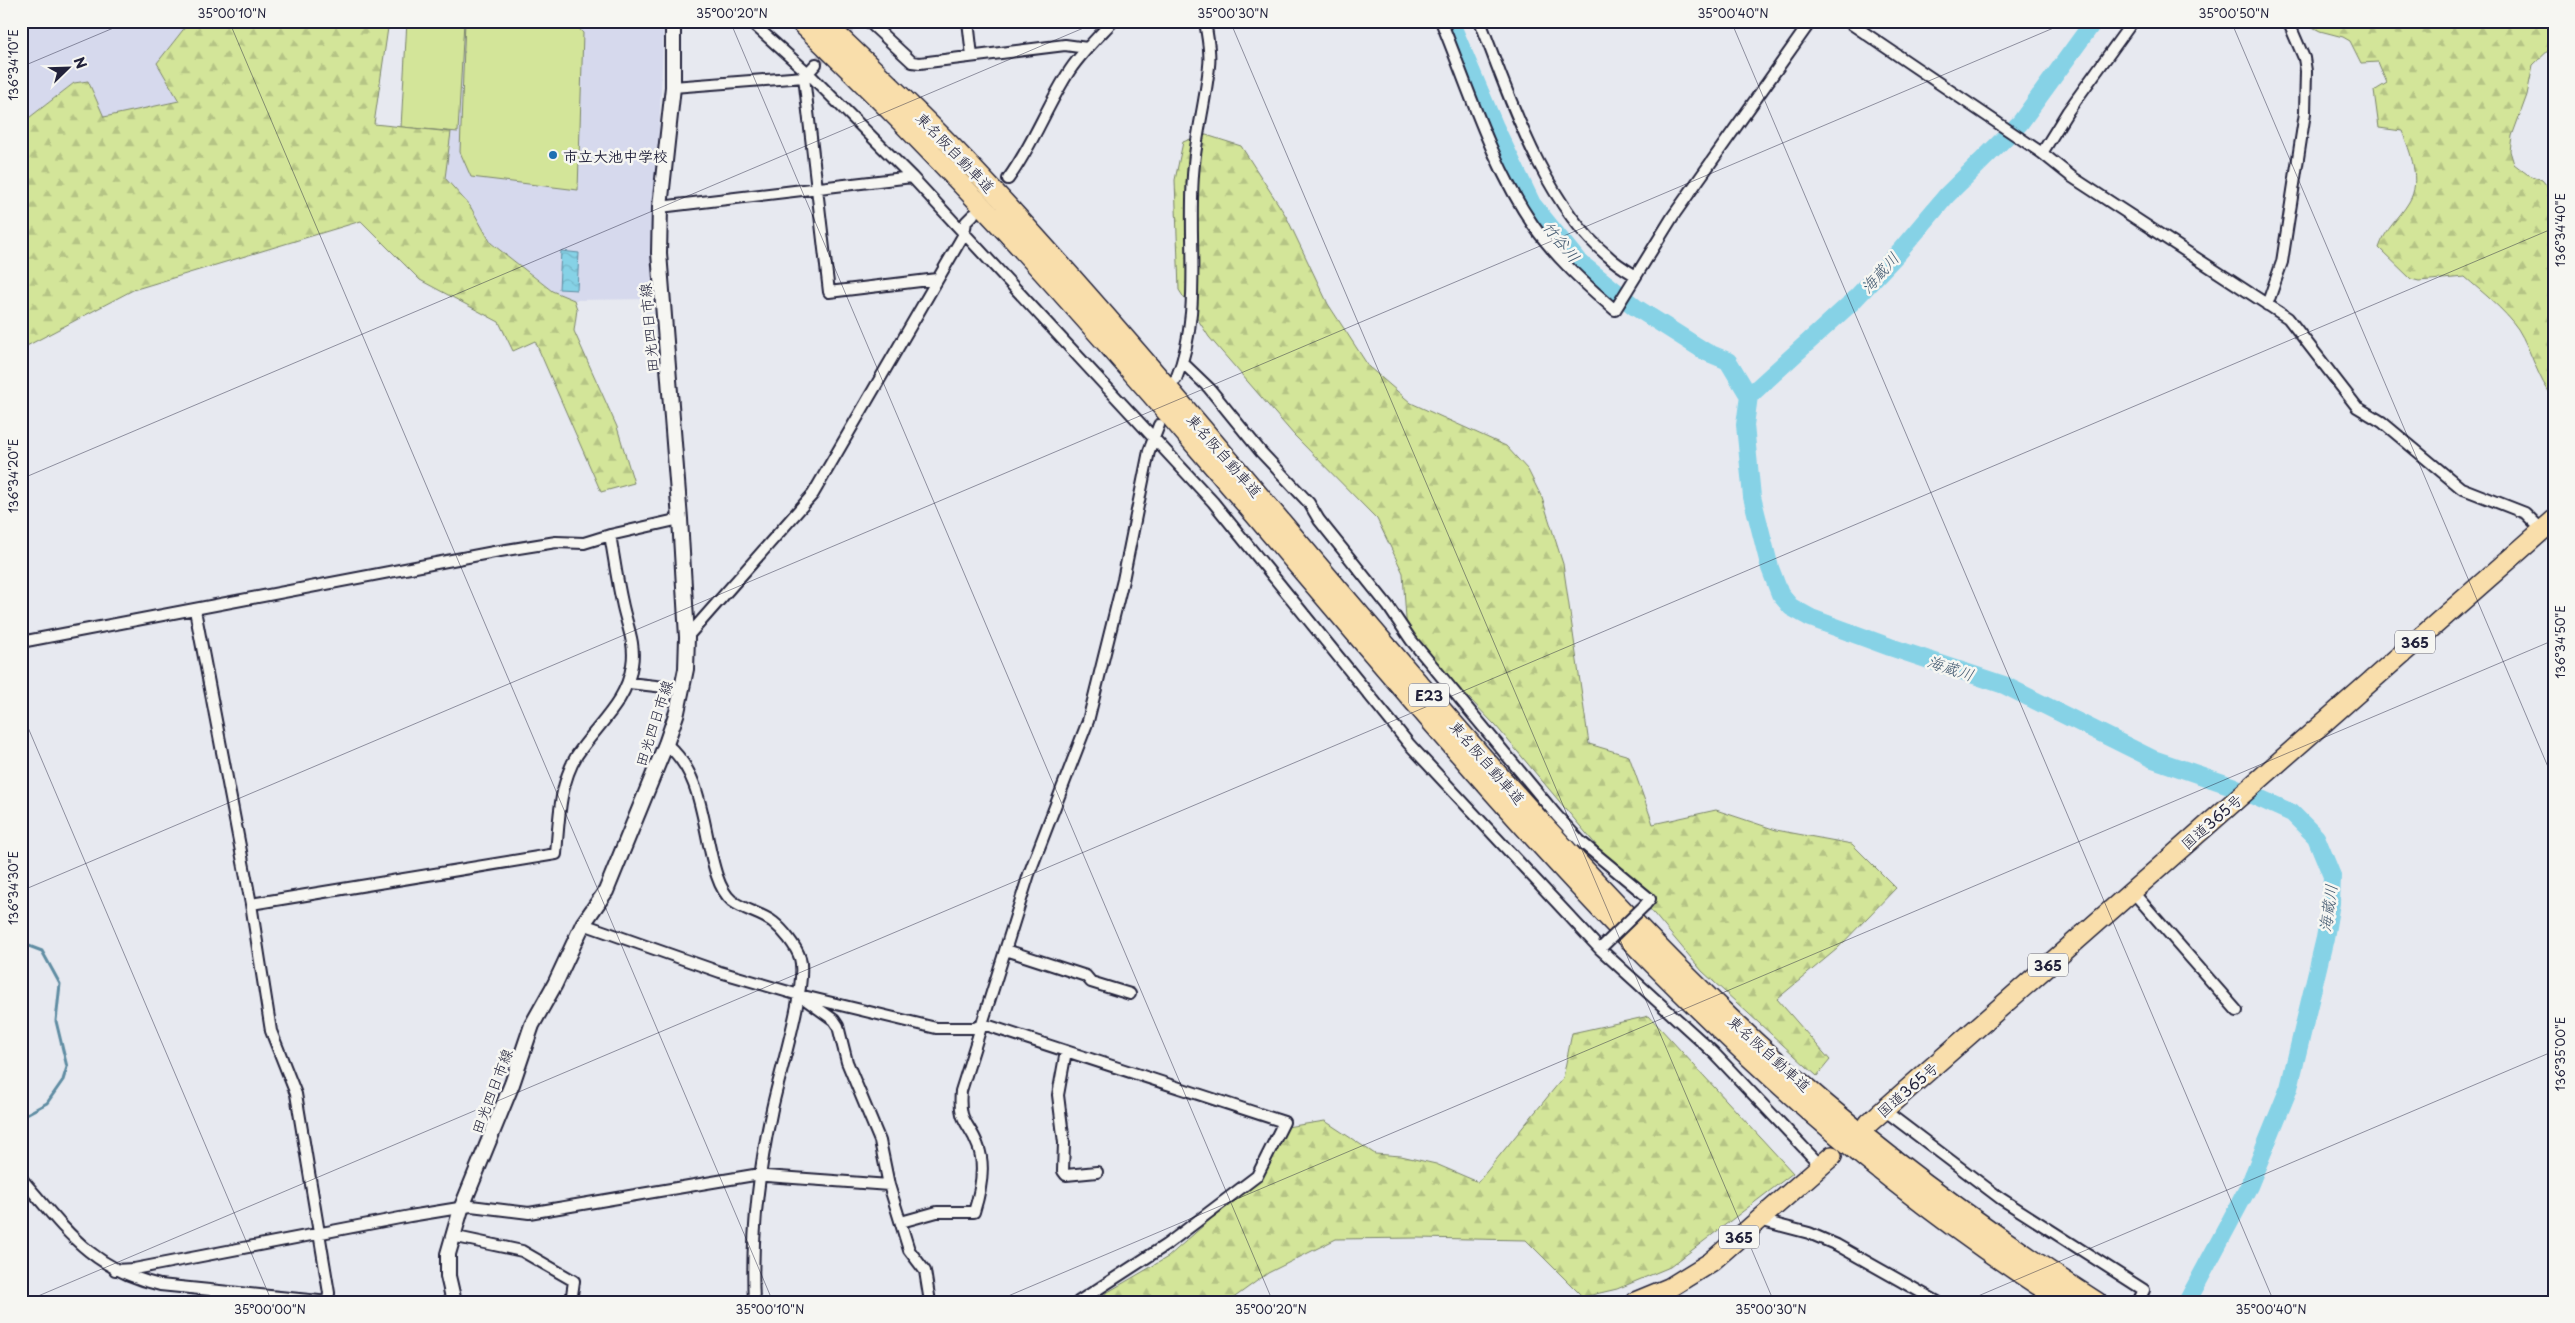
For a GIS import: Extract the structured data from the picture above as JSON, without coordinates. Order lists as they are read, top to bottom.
{
  "streets": {
    "highway": [
      "東名阪自動車道",
      "365",
      "E23",
      "国道365号"
    ],
    "main road": ["田光四日市線"]
  },
  "water": ["竹谷川", "海蔵川"],
  "places": ["市立大池中学校"],
  "north": "top right",
  "coordinates": [
    "35°00'10\"N",
    "35°00'20\"N",
    "35°00'30\"N",
    "35°00'40\"N",
    "35°00'50\"N",
    "136°34'10\"E",
    "136°34'40\"E",
    "136°34'20\"E",
    "136°34'50\"E",
    "136°34'30\"E",
    "136°35'00\"E",
    "35°00'00\"N"
  ]
}
